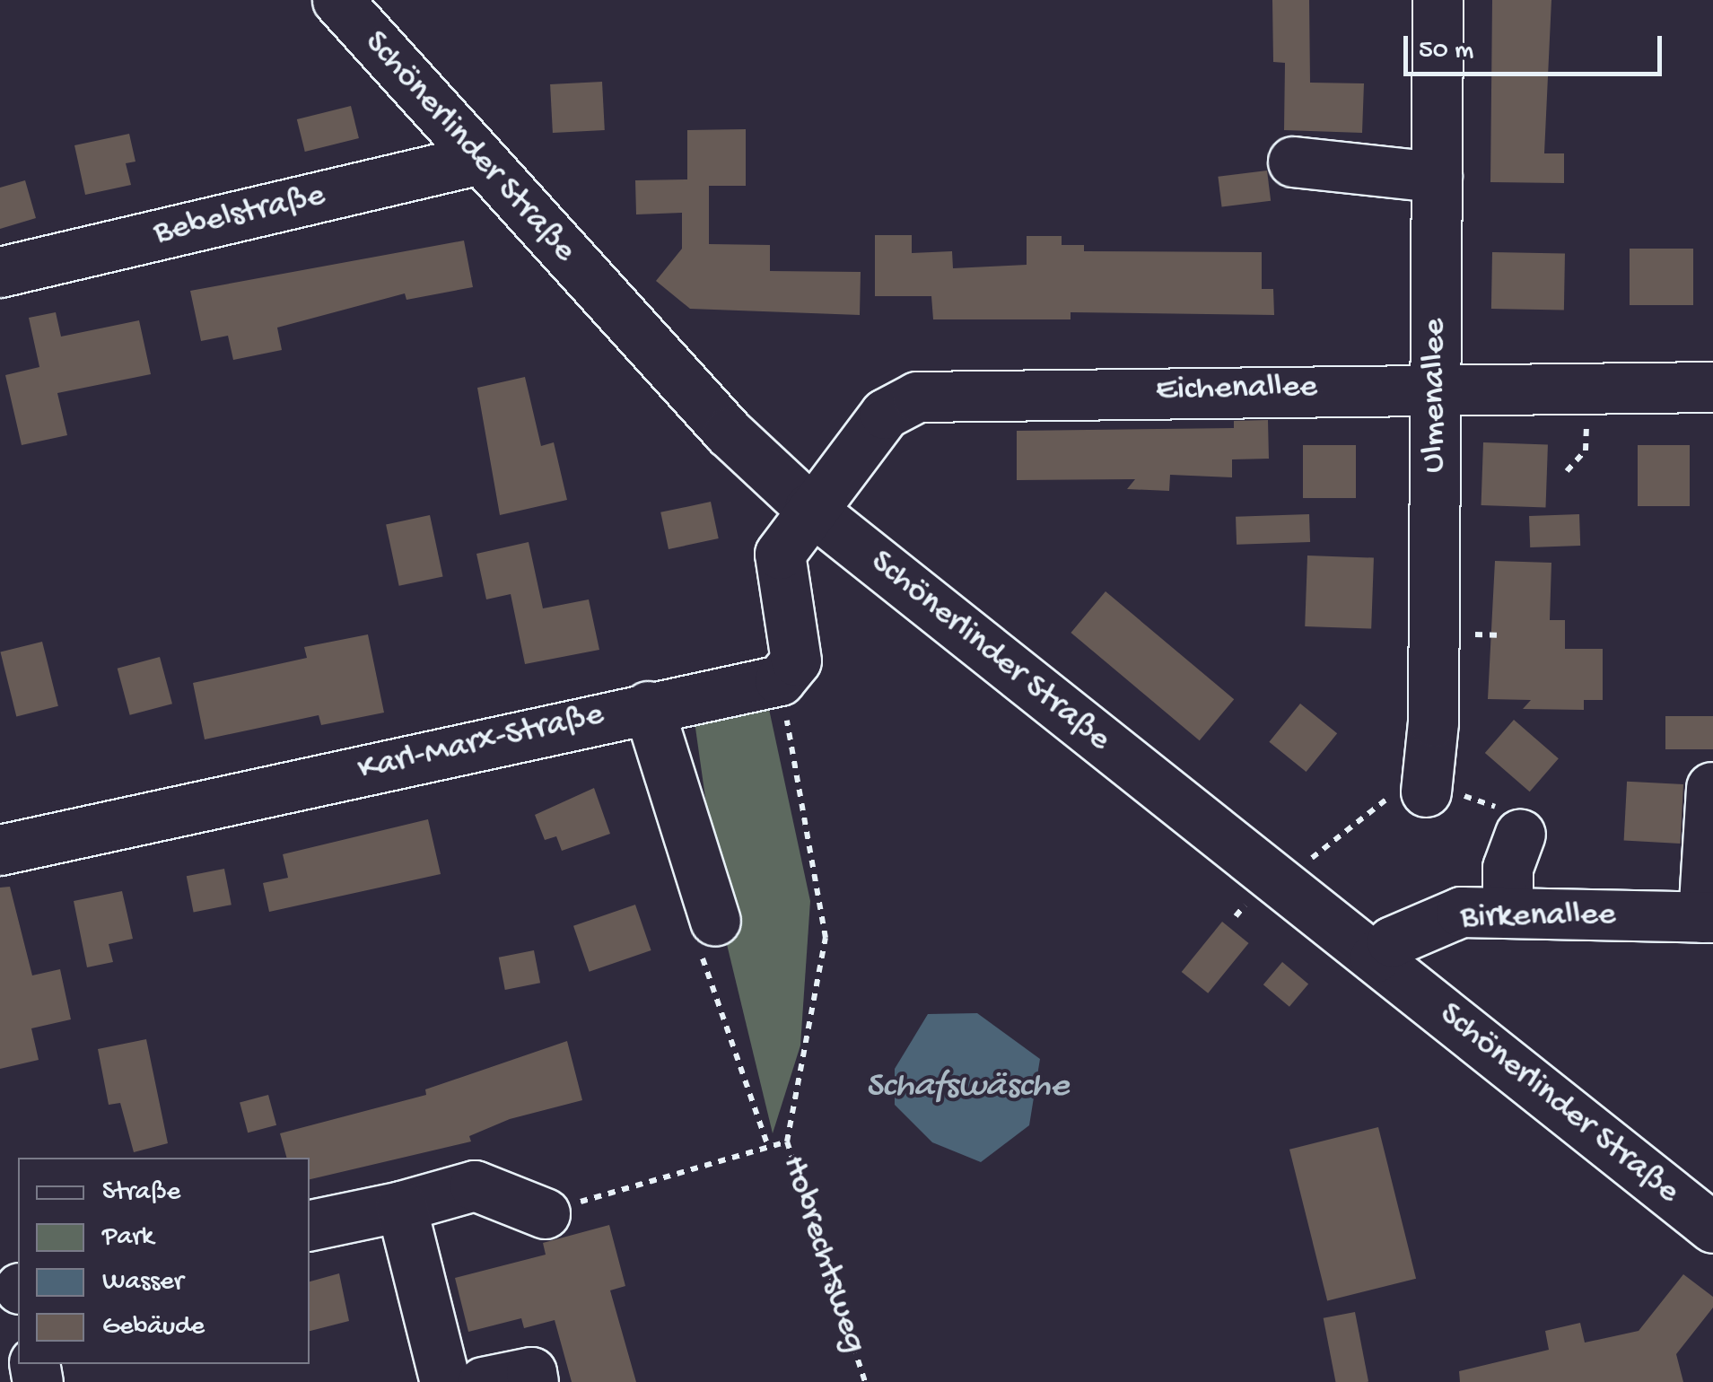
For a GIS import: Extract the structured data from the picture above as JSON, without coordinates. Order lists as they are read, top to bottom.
{
  "streets": {
    "street": [
      "Schönerlinder Straße",
      "Bebelstraße",
      "Eichenallee",
      "Ulmenallee",
      "Karl-Marx-Straße",
      "Birkenallee"
    ],
    "path": ["Hobrechtsweg"]
  },
  "crossings": [
    ["Schönerlinder Straße", "Bebelstraße"],
    ["Schönerlinder Straße", "Eichenallee"],
    ["Schönerlinder Straße", "Birkenallee"],
    ["Eichenallee", "Ulmenallee"]
  ],
  "water": ["Schafswäsche"],
  "legend": [
    "Straße",
    "Park",
    "Wasser",
    "Gebäude"
  ],
  "scale_bar": "50 m"
}
